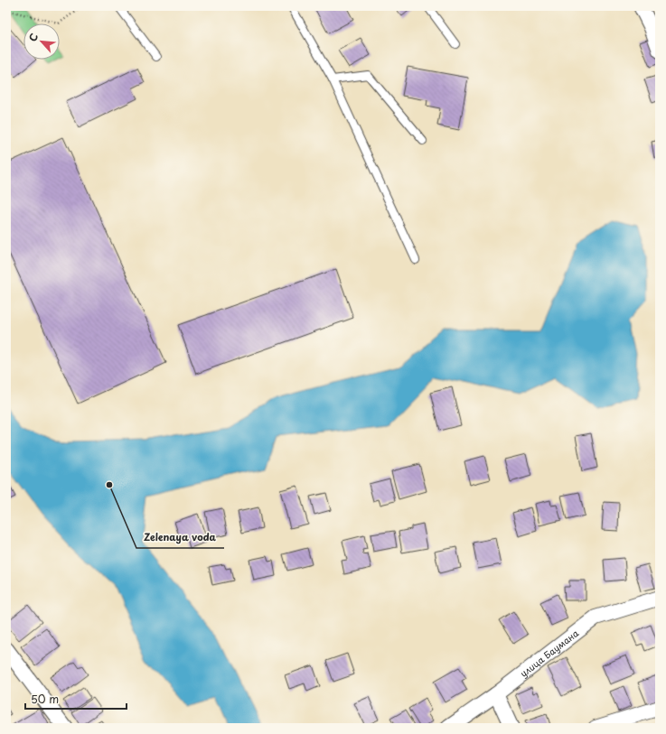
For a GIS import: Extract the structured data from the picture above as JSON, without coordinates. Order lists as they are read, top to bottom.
{
  "streets": {
    "street": ["улица Баумана"]
  },
  "places": ["Zelenaya voda"],
  "scale_bar": "50 m",
  "north": "top left"
}
